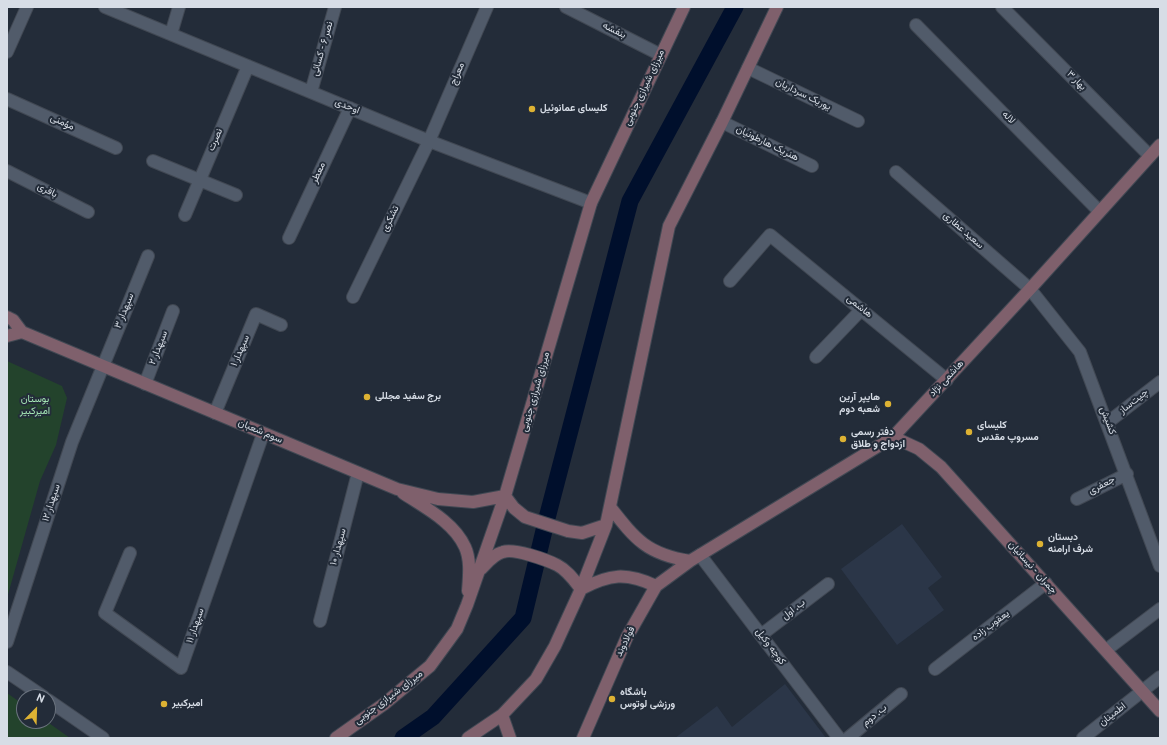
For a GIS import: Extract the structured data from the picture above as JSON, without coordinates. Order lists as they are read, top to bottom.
{
  "streets": {
    "street": [
      "بنفشه",
      "نصر ۶ - کسائی",
      "معراج",
      "بهار ۳",
      "میرزای شیرازی جنوبی",
      "یوریک سرداریان",
      "اوحدی",
      "لاله",
      "مؤمنی",
      "نصرت",
      "هنریک هارطونیان",
      "معطر",
      "باقری",
      "تشکری",
      "سعید عطاری",
      "هاشمی",
      "سپهدار ۳",
      "سپهدار ۲",
      "سپهدار ۱",
      "هاشمی نژاد",
      "چیت‌ساز",
      "کشیش",
      "سوم شعبان",
      "جعفری",
      "سپهدار ۱۲",
      "سپهدار ۱۰",
      "چمران - نیسانیان",
      "ب. اول",
      "سپهدار ۱۱",
      "یعقوب زاده",
      "فولادوند",
      "کوچه وکیل",
      "اطمینان",
      "ب. دوم"
    ]
  },
  "crossings": [
    ["بنفشه", "میرزای شیرازی جنوبی"],
    ["نصر ۶ - کسائی", "اوحدی"],
    ["معراج", "اوحدی"],
    ["معراج", "تشکری"],
    ["بهار ۳", "هاشمی نژاد"],
    ["میرزای شیرازی جنوبی", "اوحدی"],
    ["میرزای شیرازی جنوبی", "سوم شعبان"],
    ["اوحدی", "نصرت"],
    ["اوحدی", "معطر"],
    ["اوحدی", "تشکری"],
    ["لاله", "هاشمی نژاد"],
    ["سعید عطاری", "هاشمی نژاد"],
    ["سعید عطاری", "کشیش"],
    ["هاشمی", "هاشمی نژاد"],
    ["سپهدار ۳", "سوم شعبان"],
    ["سپهدار ۳", "سپهدار ۱۲"],
    ["سپهدار ۲", "سوم شعبان"],
    ["سپهدار ۱", "سوم شعبان"],
    ["هاشمی نژاد", "کشیش"],
    ["هاشمی نژاد", "چمران - نیسانیان"],
    ["هاشمی نژاد", "فولادوند"],
    ["هاشمی نژاد", "کوچه وکیل"],
    ["چیت‌ساز", "کشیش"],
    ["کشیش", "جعفری"],
    ["سوم شعبان", "سپهدار ۱۲"],
    ["سوم شعبان", "سپهدار ۱۰"],
    ["سوم شعبان", "سپهدار ۱۱"],
    ["چمران - نیسانیان", "یعقوب زاده"],
    ["چمران - نیسانیان", "اطمینان"],
    ["ب. اول", "کوچه وکیل"],
    ["فولادوند", "کوچه وکیل"]
  ],
  "parks": ["بوستان امیرکبیر"],
  "places": [
    "کلیسای عمانوئیل",
    "برج سفید مجللی",
    "هایپر آرین شعبه دوم",
    "کلیسای مسروپ مقدس",
    "دفتر رسمی ازدواج و طلاق",
    "دبستان شرف ارامنه",
    "باشگاه ورزشی لوتوس",
    "امیرکبیر"
  ],
  "north": "top right"
}
